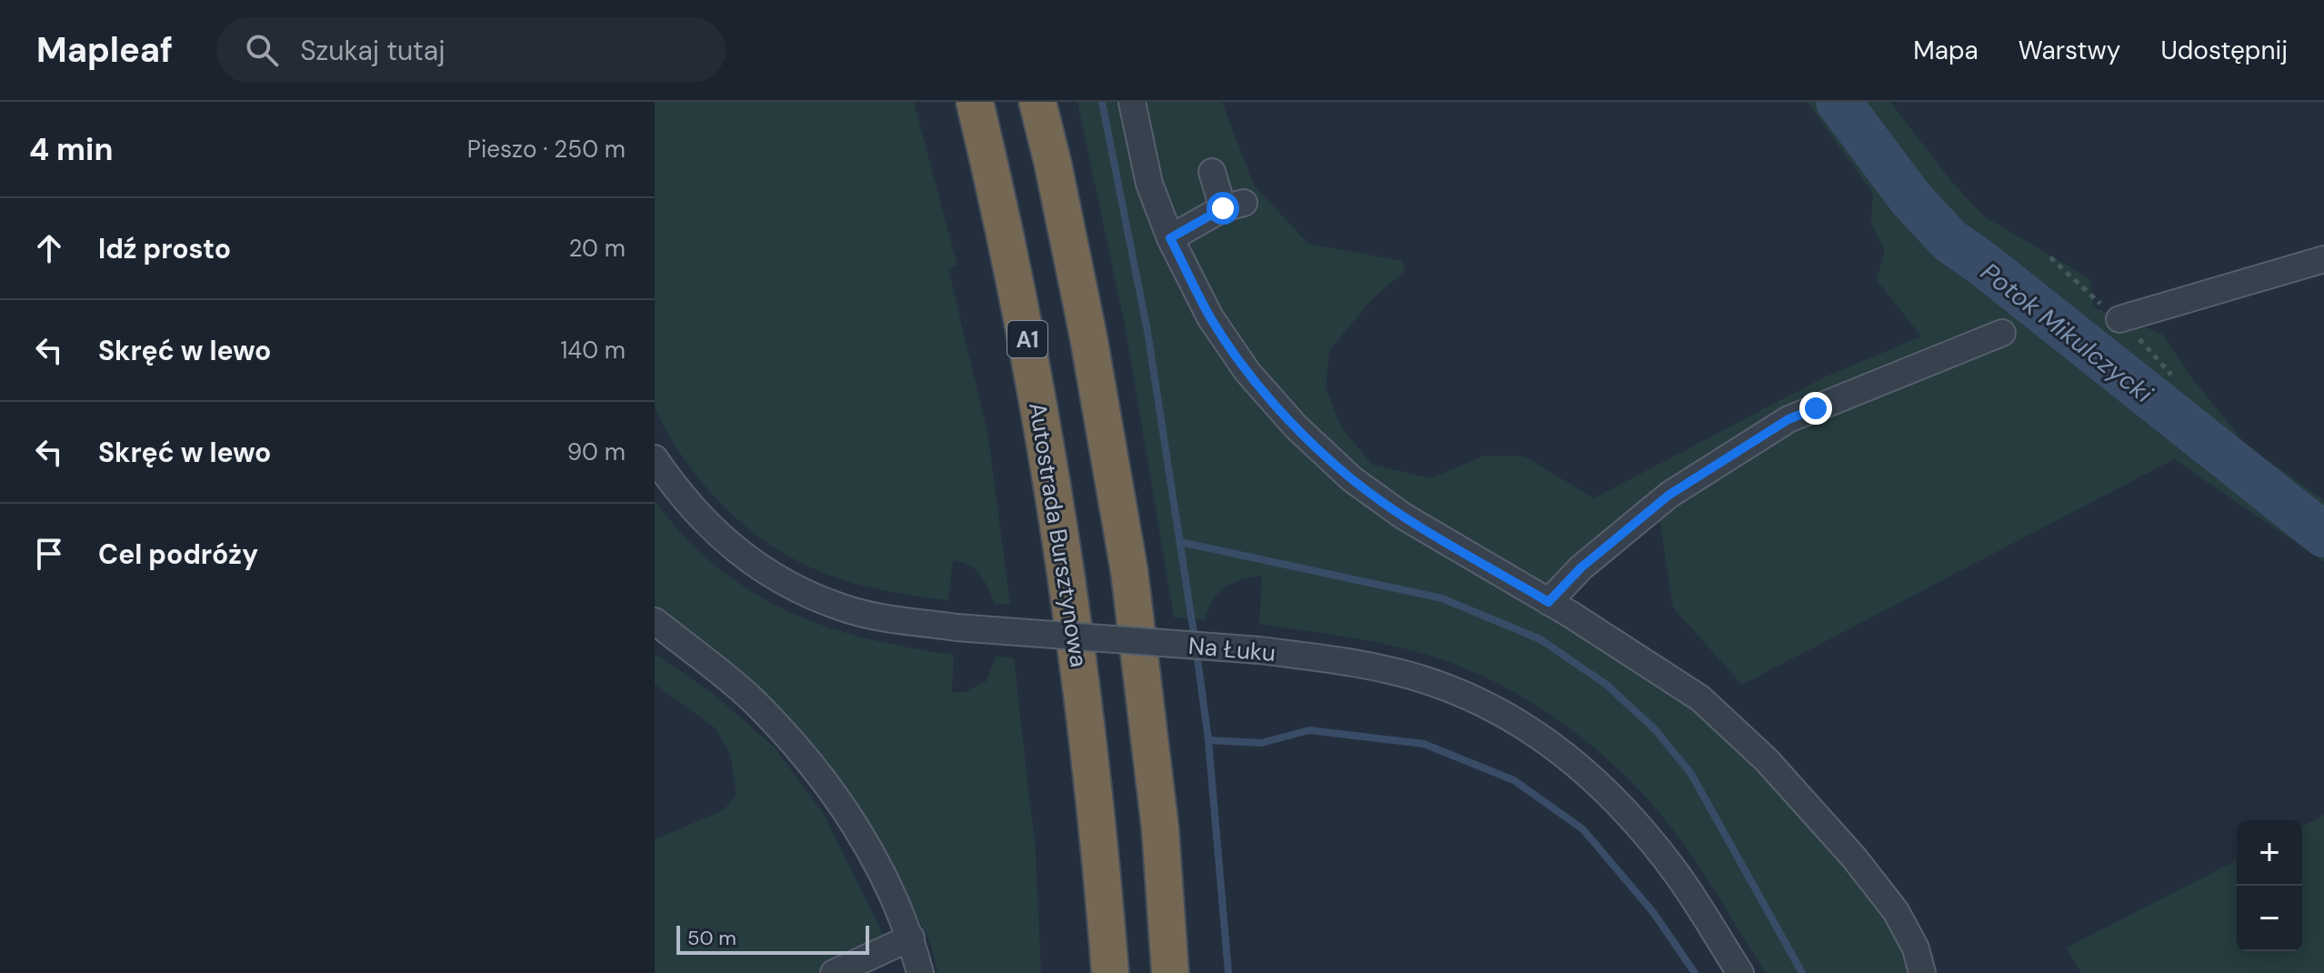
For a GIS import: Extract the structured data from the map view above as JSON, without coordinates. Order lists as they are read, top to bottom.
{
  "streets": {
    "highway": ["A1", "Autostrada Bursztynowa"],
    "street": ["Na Łuku"]
  },
  "water": ["Potok Mikulczycki"],
  "scale_bar": "50 m",
  "page": {
    "header": "Mapleaf",
    "search": "Szukaj tutaj",
    "nav": ["Mapa", "Warstwy", "Udostępnij"],
    "heading": ["4 min", "Pieszo · 250 m"],
    "list": [
      ["Idź prosto", "20 m"],
      ["Skręć w lewo", "140 m"],
      ["Skręć w lewo", "90 m"],
      "Cel podróży"
    ],
    "map_buttons": ["+", "−"],
    "scale": "50 m"
  }
}
